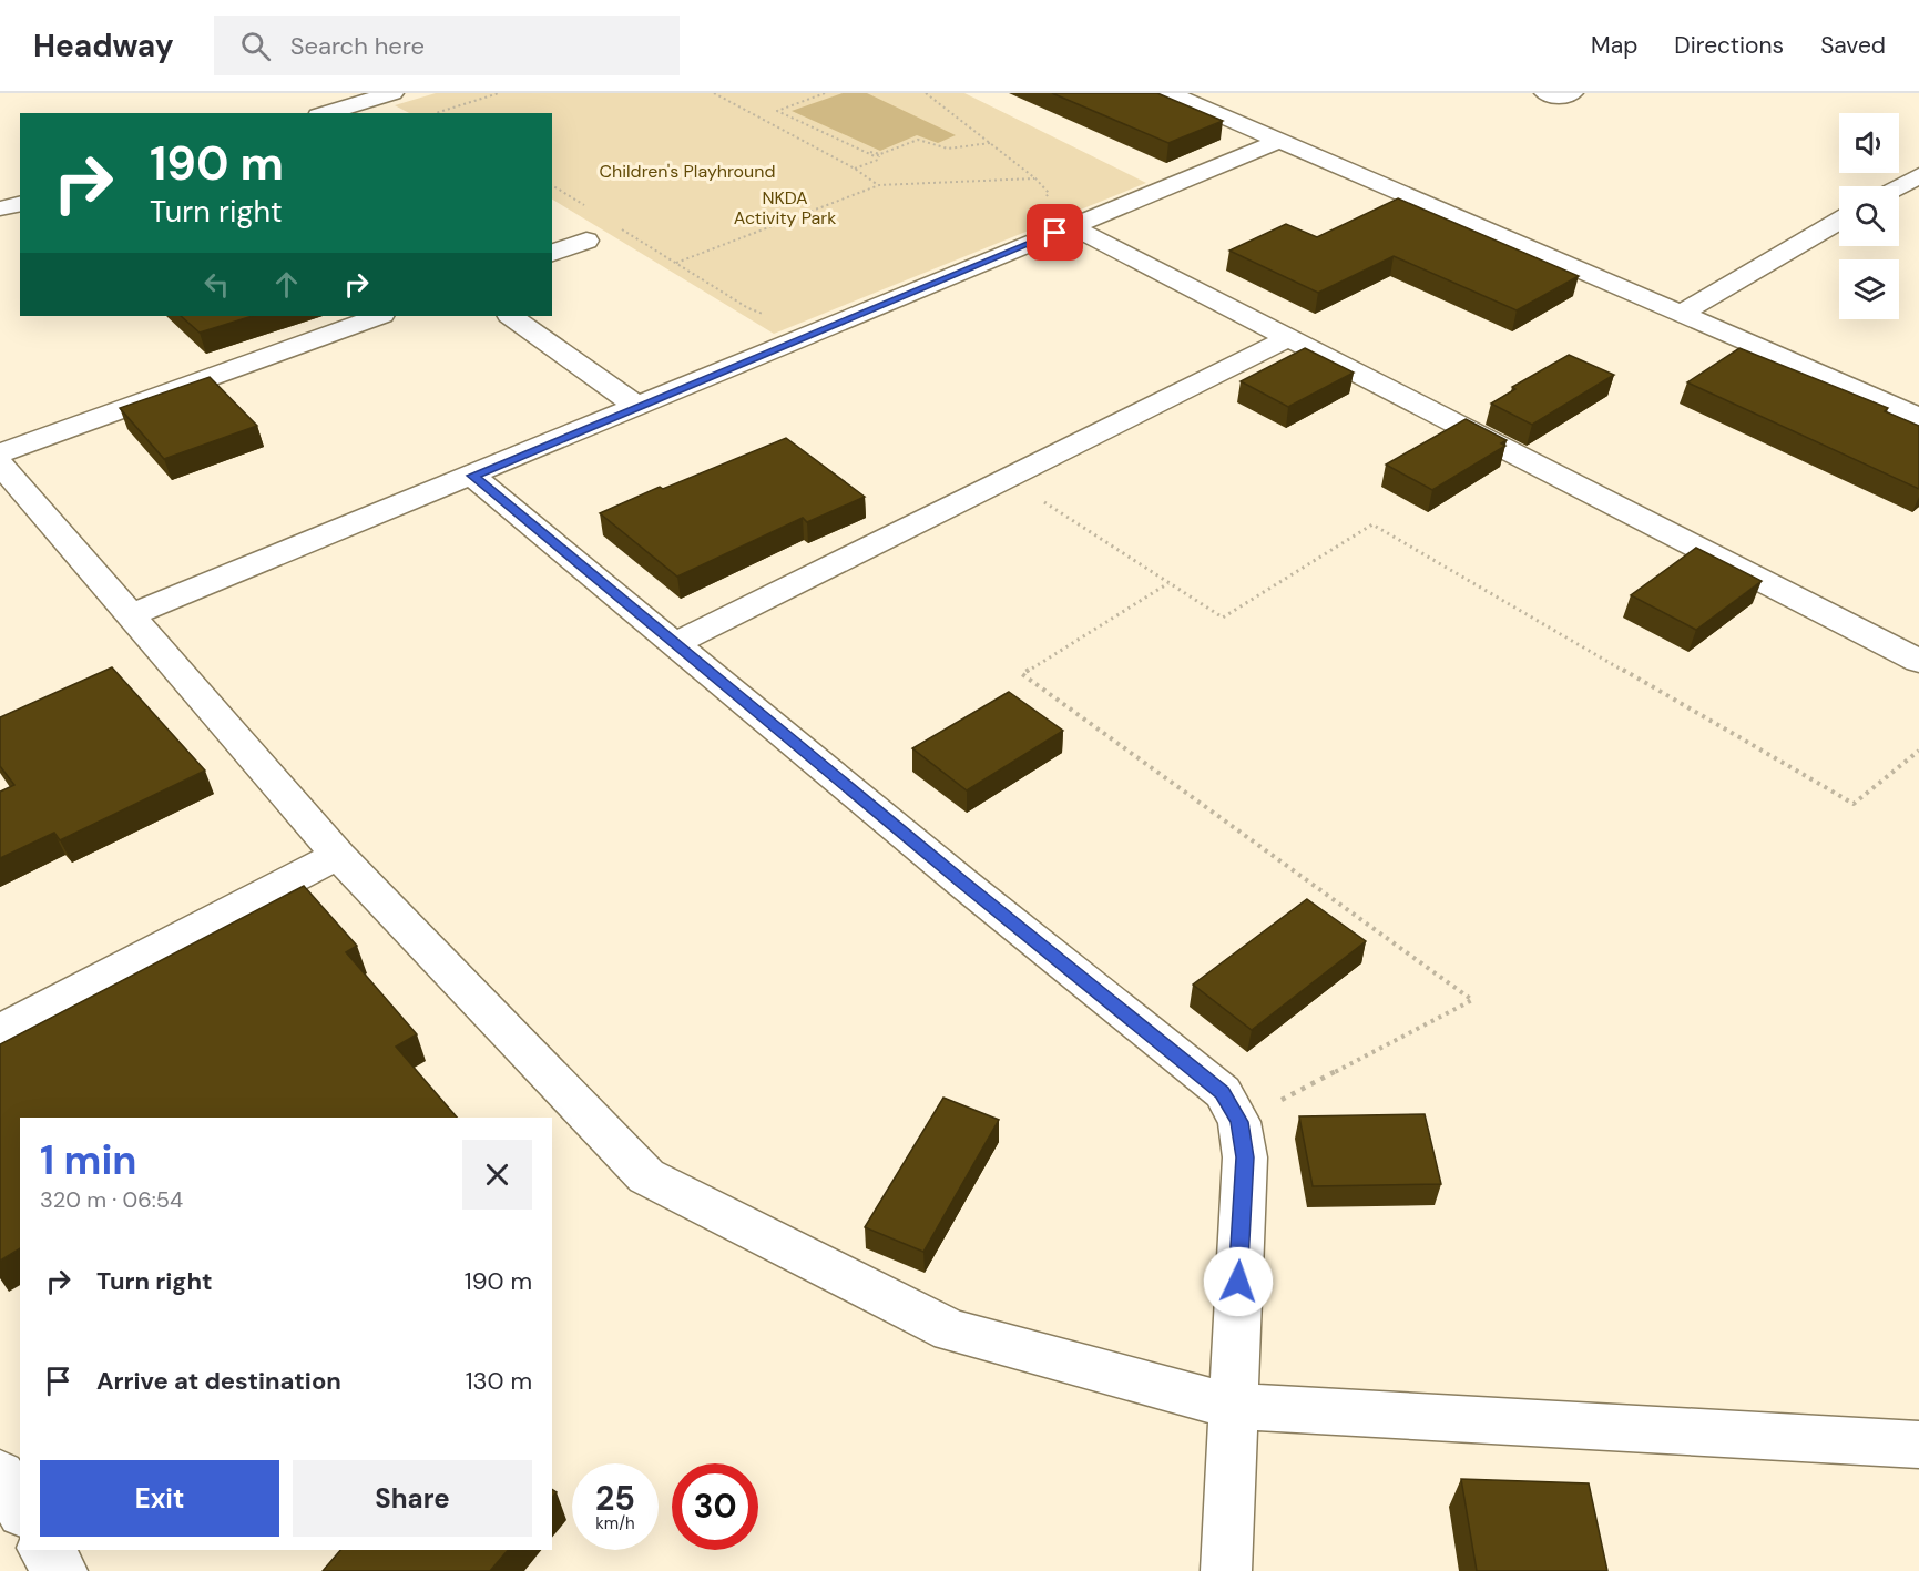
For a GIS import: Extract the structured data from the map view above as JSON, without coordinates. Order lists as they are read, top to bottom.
{
  "parks": ["Children's Playhround", "NKDA Activity Park"],
  "page": {
    "header": "Headway",
    "search": "Search here",
    "nav": ["Map", "Directions", "Saved"],
    "turn": ["190 m", "Turn right"],
    "heading": ["1 min", "320 m · 06:54"],
    "list": [
      {
        "name": "Turn right",
        "value": "190 m"
      },
      {
        "name": "Arrive at destination",
        "value": "130 m"
      }
    ],
    "buttons": ["Exit", "Share"],
    "speed": "25 km/h",
    "limit": "30"
  }
}
